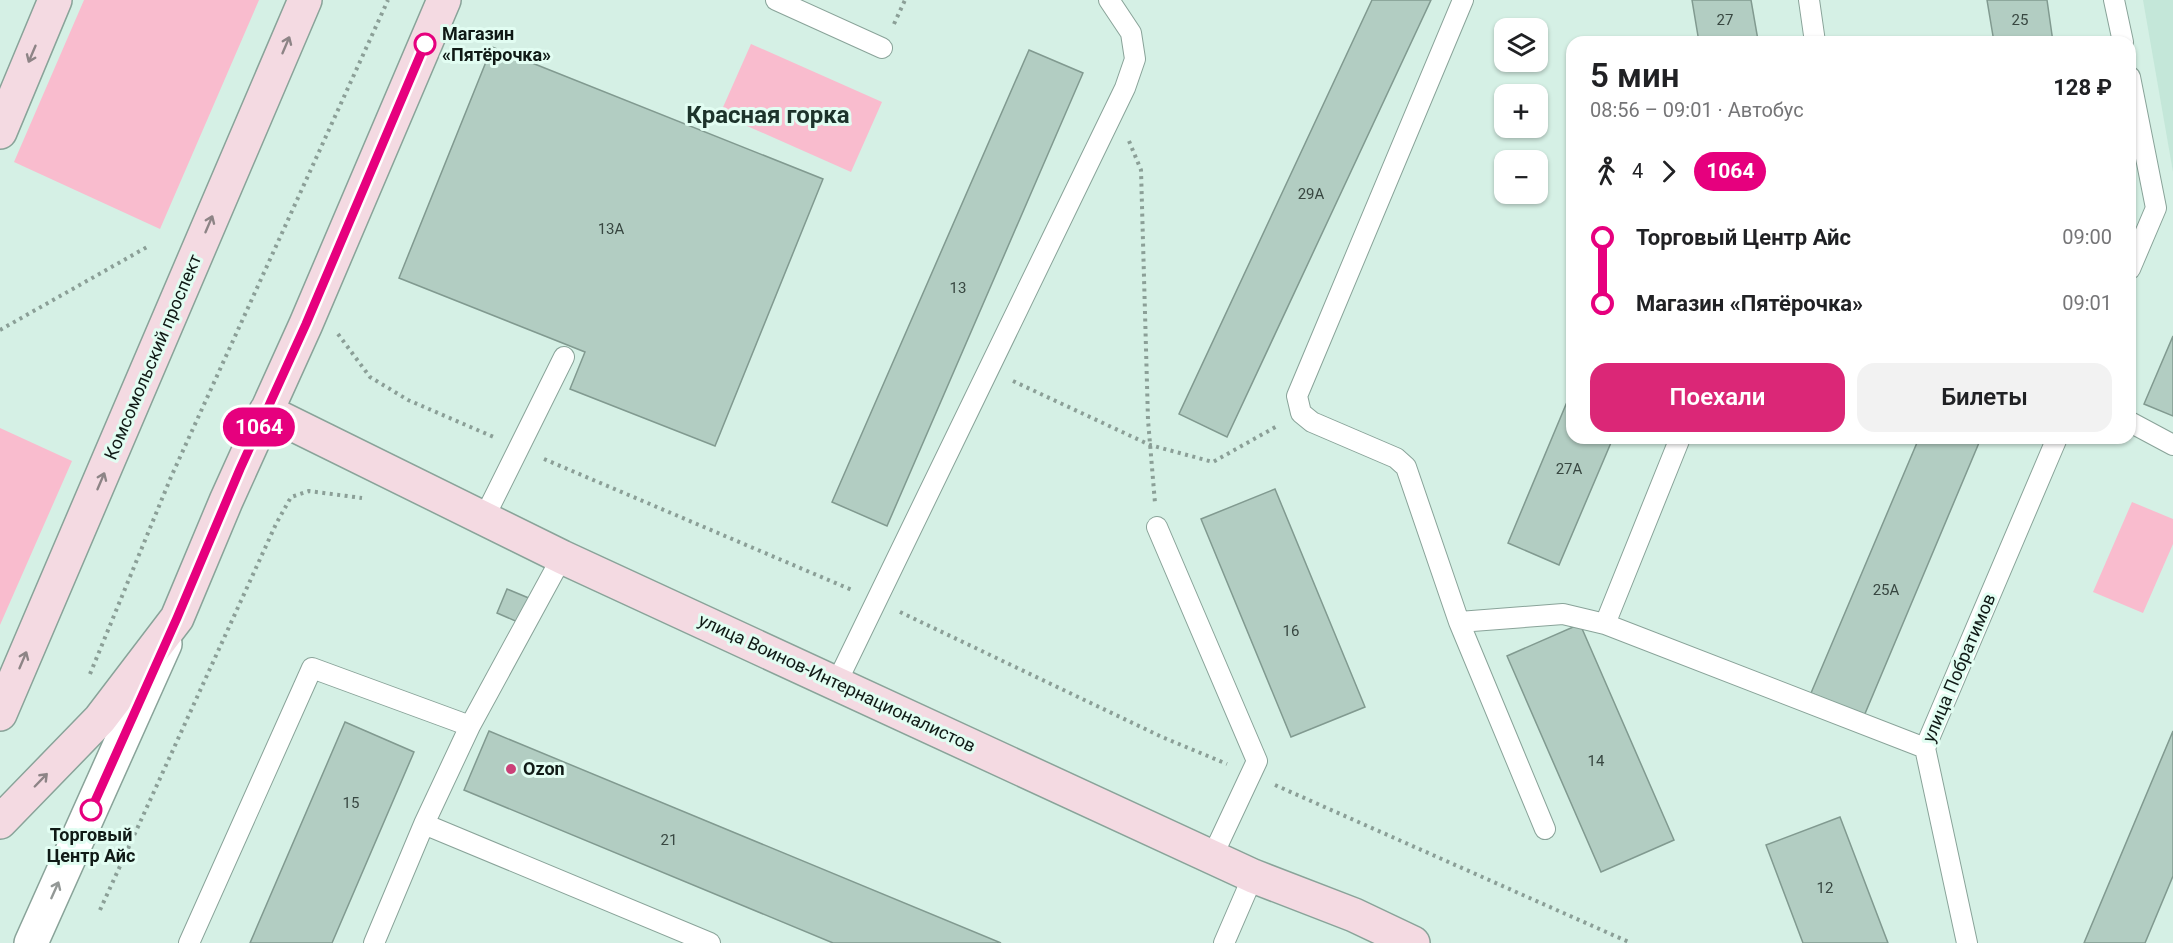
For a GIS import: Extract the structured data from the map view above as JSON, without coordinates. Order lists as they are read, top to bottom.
{
  "streets": {
    "main road": ["Комсомольский проспект", "улица Воинов-Интернационалистов"],
    "lane": ["улица Побратимов"]
  },
  "districts": ["Красная горка"],
  "places": ["Магазин «Пятёрочка»", "Ozon", "Торговый Центр Айс"],
  "lines": ["bus line 1064"],
  "house_numbers": [
    "27",
    "25",
    "29А",
    "13А",
    "13",
    "27А",
    "25А",
    "16",
    "14",
    "15",
    "21",
    "12"
  ],
  "page": {
    "on_map": "1064",
    "map_buttons": ["+", "−"],
    "heading": ["5 мин", "08:56 – 09:01 · Автобус", "128 ₽"],
    "legs": ["4", "1064"],
    "list": [
      {
        "name": "Торговый Центр Айс",
        "value": "09:00"
      },
      {
        "name": "Магазин «Пятёрочка»",
        "value": "09:01"
      }
    ],
    "buttons": ["Поехали", "Билеты"]
  }
}
